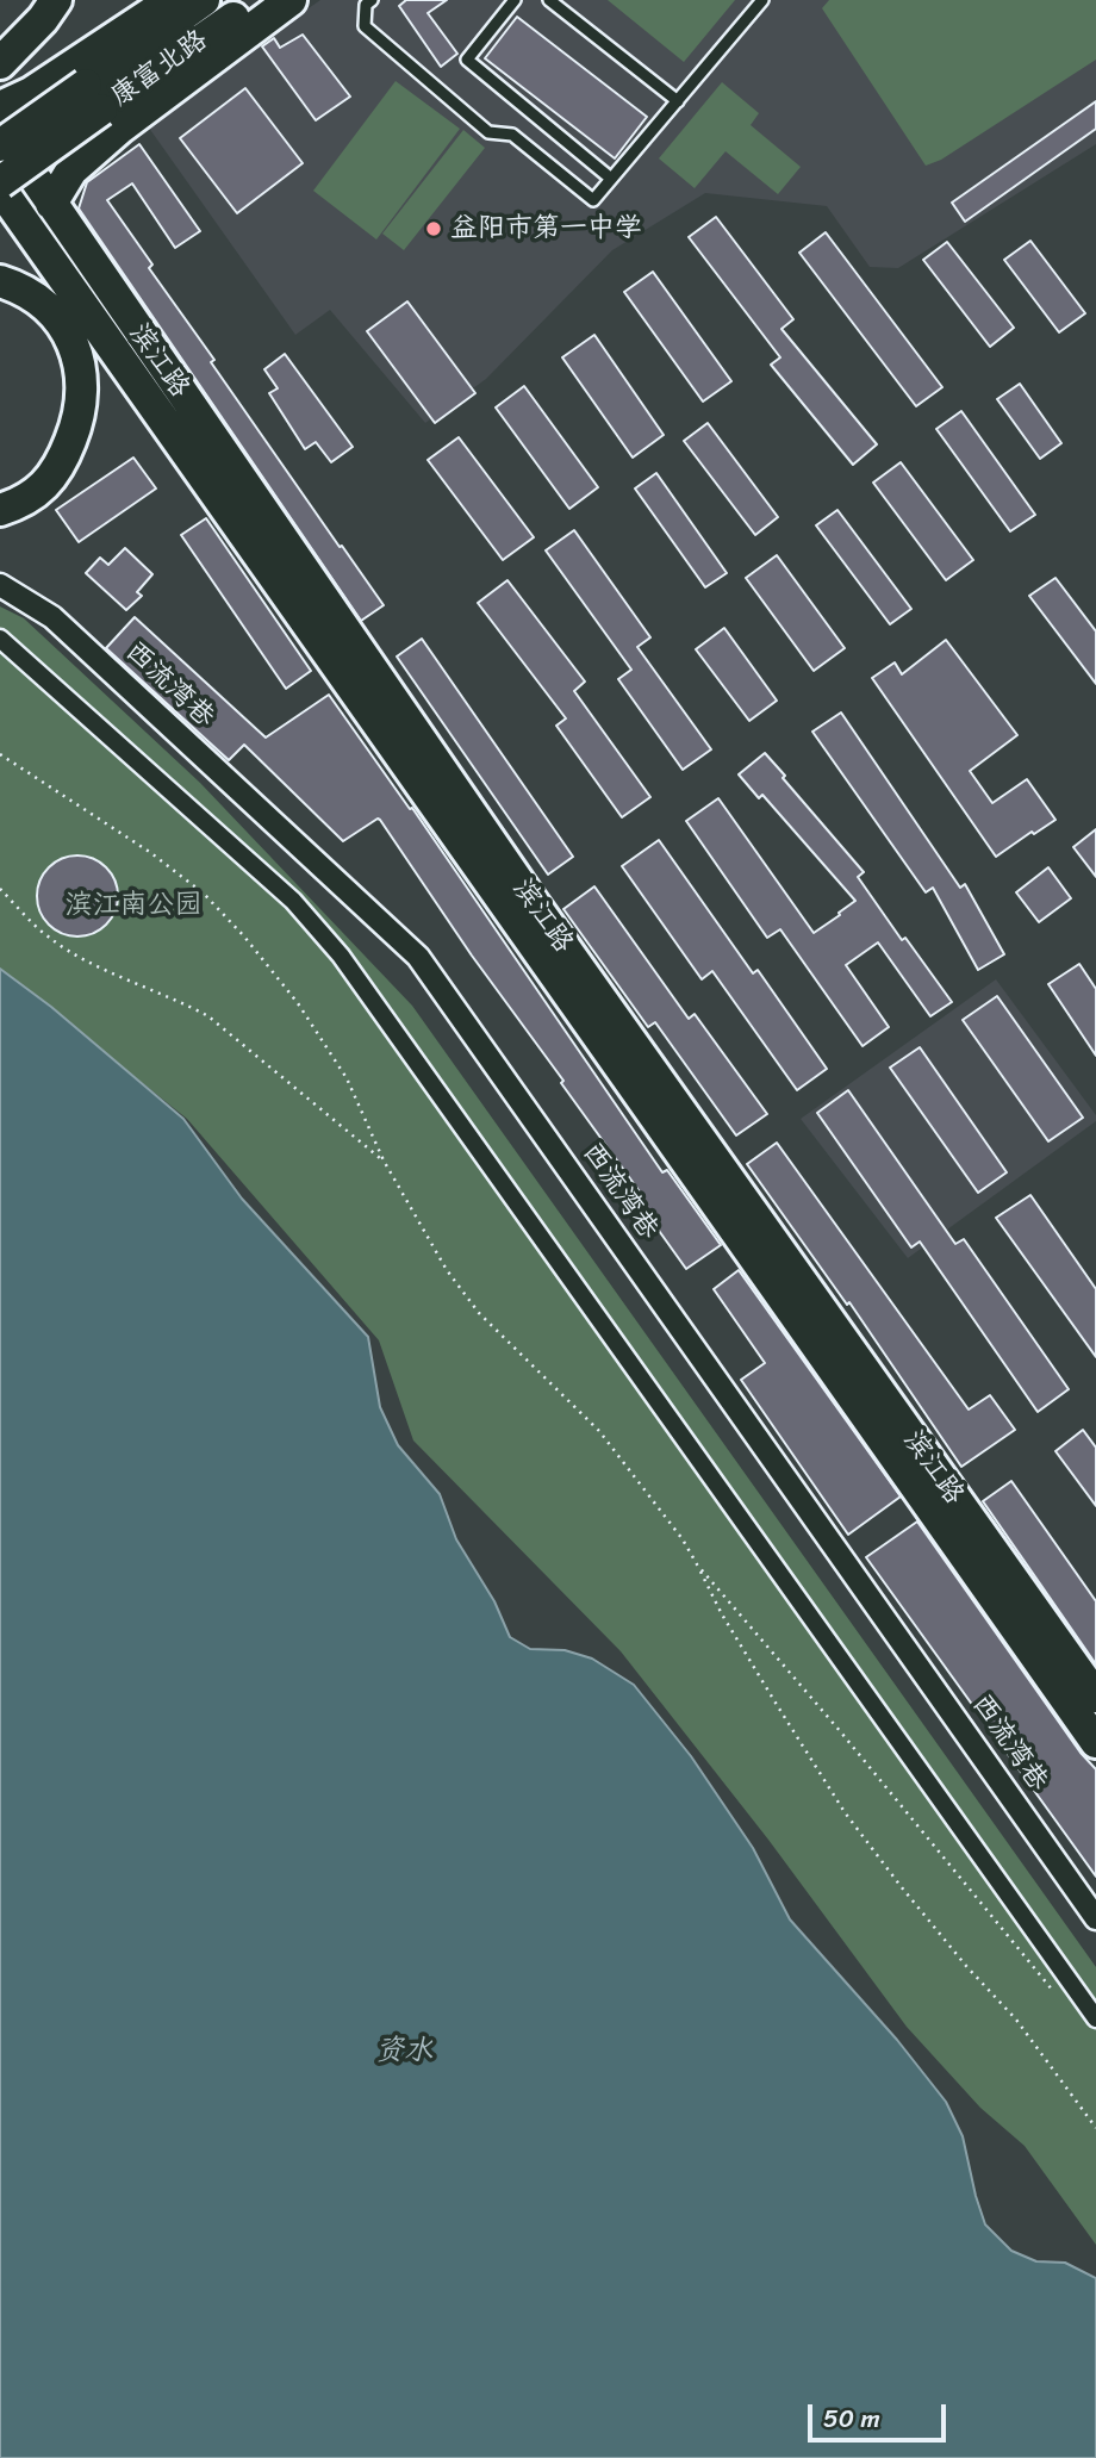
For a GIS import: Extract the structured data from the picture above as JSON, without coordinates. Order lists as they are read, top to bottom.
{
  "streets": {
    "main road": ["康富北路", "滨江路"],
    "street": ["西流湾巷"]
  },
  "water": ["资水"],
  "parks": ["滨江南公园"],
  "places": ["益阳市第一中学"],
  "scale_bar": "50 m"
}
